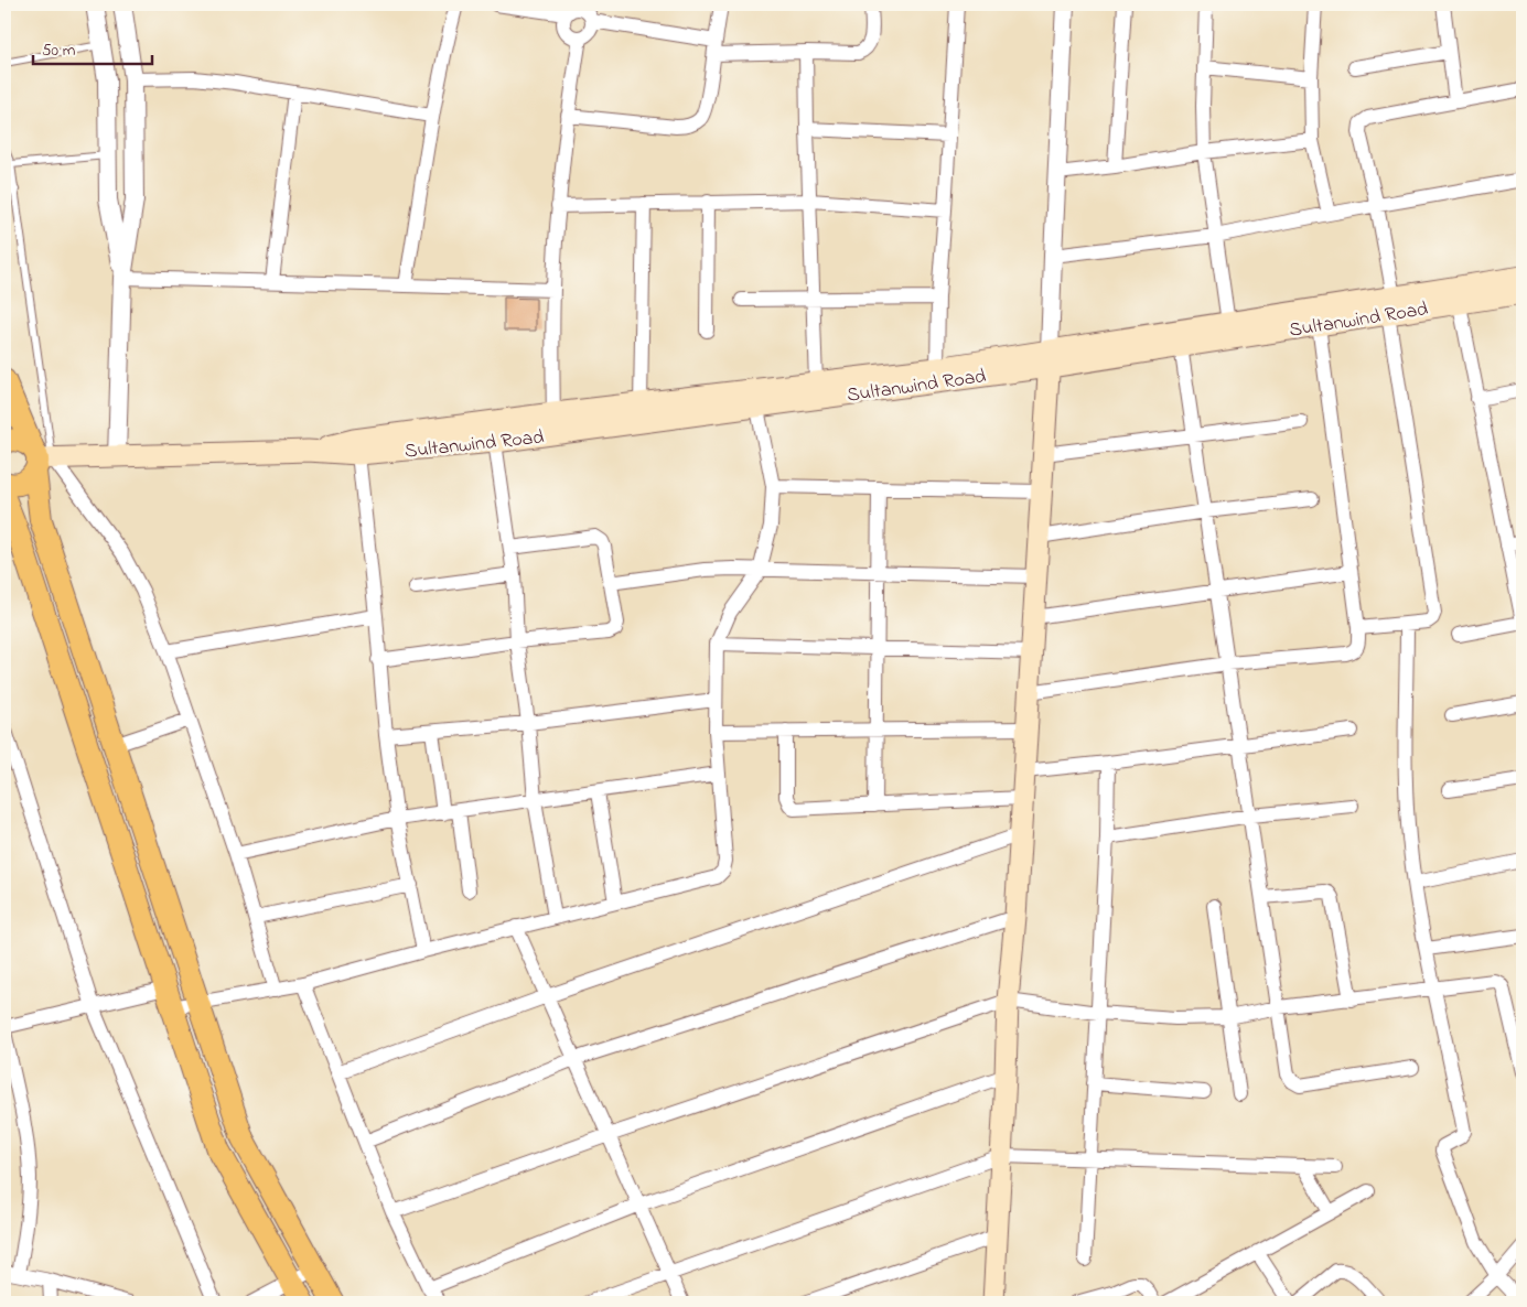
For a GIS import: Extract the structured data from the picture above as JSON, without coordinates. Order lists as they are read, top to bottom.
{
  "streets": {
    "main road": ["Sultanwind Road"]
  },
  "scale_bar": "50 m"
}
